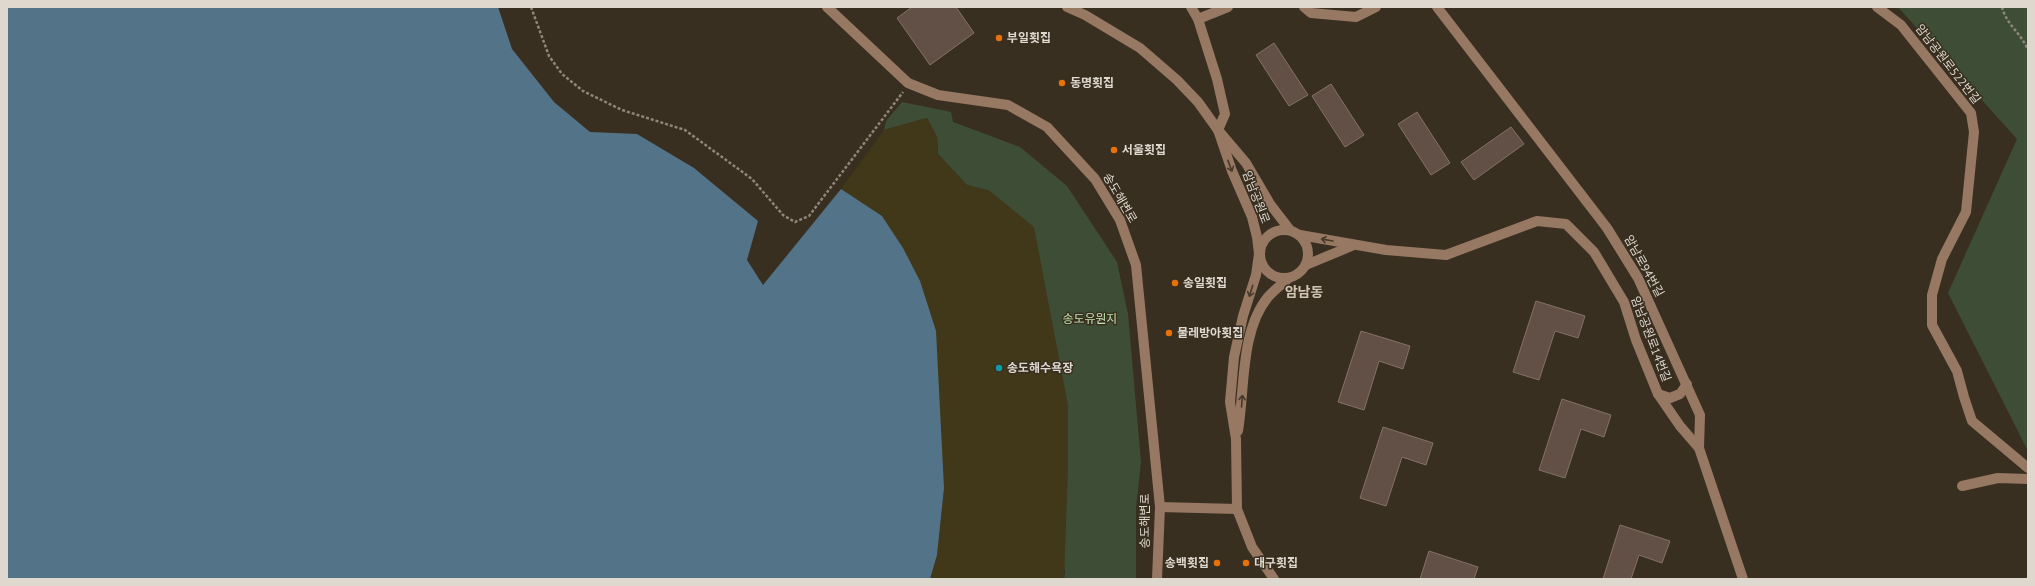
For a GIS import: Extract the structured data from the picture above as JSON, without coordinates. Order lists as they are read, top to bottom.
{
  "streets": {
    "street": [
      "암남공원로522번길",
      "암남공원로",
      "송도해변로",
      "암남로94번길",
      "암남공원로14번길"
    ]
  },
  "crossings": [
    ["암남공원로", "암남공원로14번길"],
    ["암남로94번길", "암남공원로14번길"]
  ],
  "districts": ["암남동"],
  "parks": ["송도유원지"],
  "places": [
    "부일횟집",
    "동명횟집",
    "서울횟집",
    "송일횟집",
    "물레방아횟집",
    "송도해수욕장",
    "송백횟집",
    "대구횟집"
  ]
}
